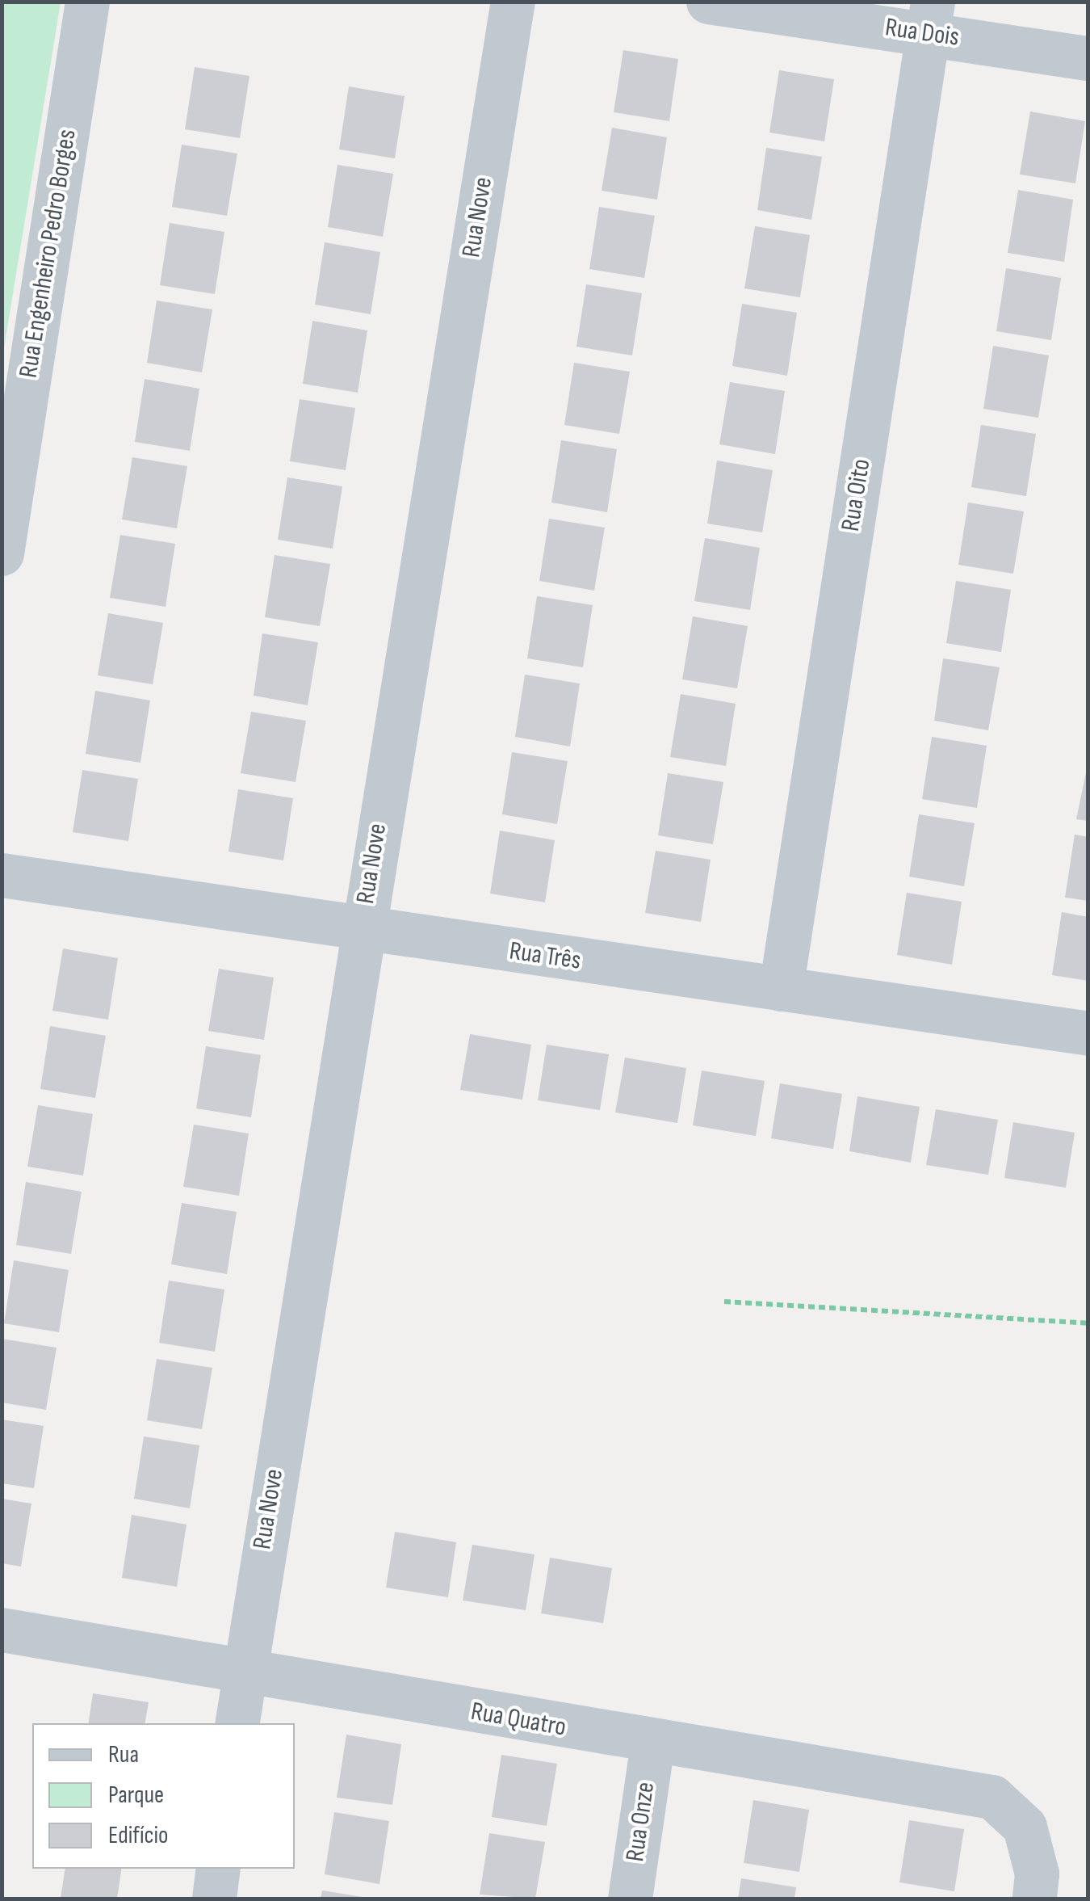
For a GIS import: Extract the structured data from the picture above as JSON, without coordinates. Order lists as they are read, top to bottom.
{
  "streets": {
    "street": [
      "Rua Dois",
      "Rua Nove",
      "Rua Engenheiro Pedro Borges",
      "Rua Oito",
      "Rua Três",
      "Rua Quatro",
      "Rua Onze"
    ]
  },
  "crossings": [
    ["Rua Dois", "Rua Oito"],
    ["Rua Nove", "Rua Três"],
    ["Rua Nove", "Rua Quatro"],
    ["Rua Oito", "Rua Três"],
    ["Rua Quatro", "Rua Onze"]
  ],
  "legend": ["Rua", "Parque", "Edifício"]
}
